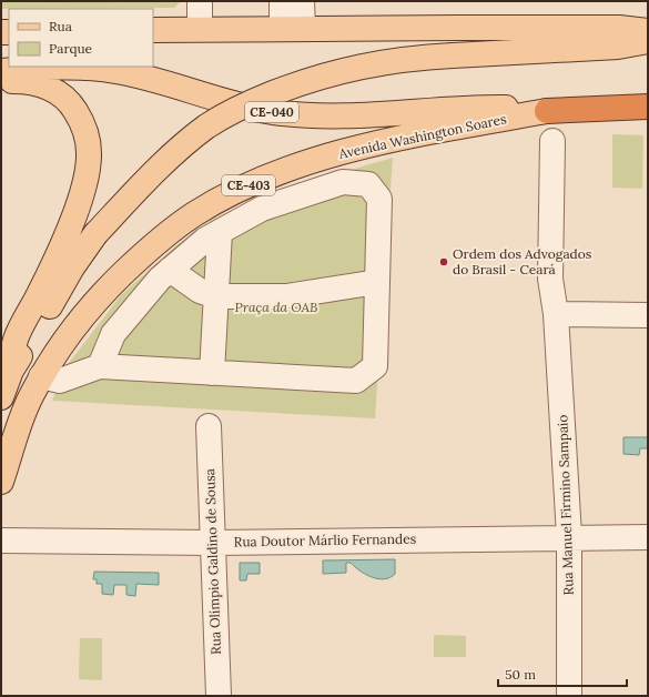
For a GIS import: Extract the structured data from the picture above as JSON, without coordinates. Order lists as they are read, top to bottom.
{
  "streets": {
    "highway": ["CE-040", "Avenida Washington Soares"],
    "main road": ["CE-403"],
    "street": ["Rua Manuel Firmino Sampaio", "Rua Doutor Márlio Fernandes", "Rua Olímpio Galdino de Sousa"]
  },
  "crossings": [
    ["Rua Manuel Firmino Sampaio", "Rua Doutor Márlio Fernandes"],
    ["Rua Doutor Márlio Fernandes", "Rua Olímpio Galdino de Sousa"]
  ],
  "parks": ["Praça da OAB"],
  "places": ["Ordem dos Advogados do Brasil - Ceará"],
  "legend": ["Rua", "Parque"],
  "scale_bar": "50 m"
}
